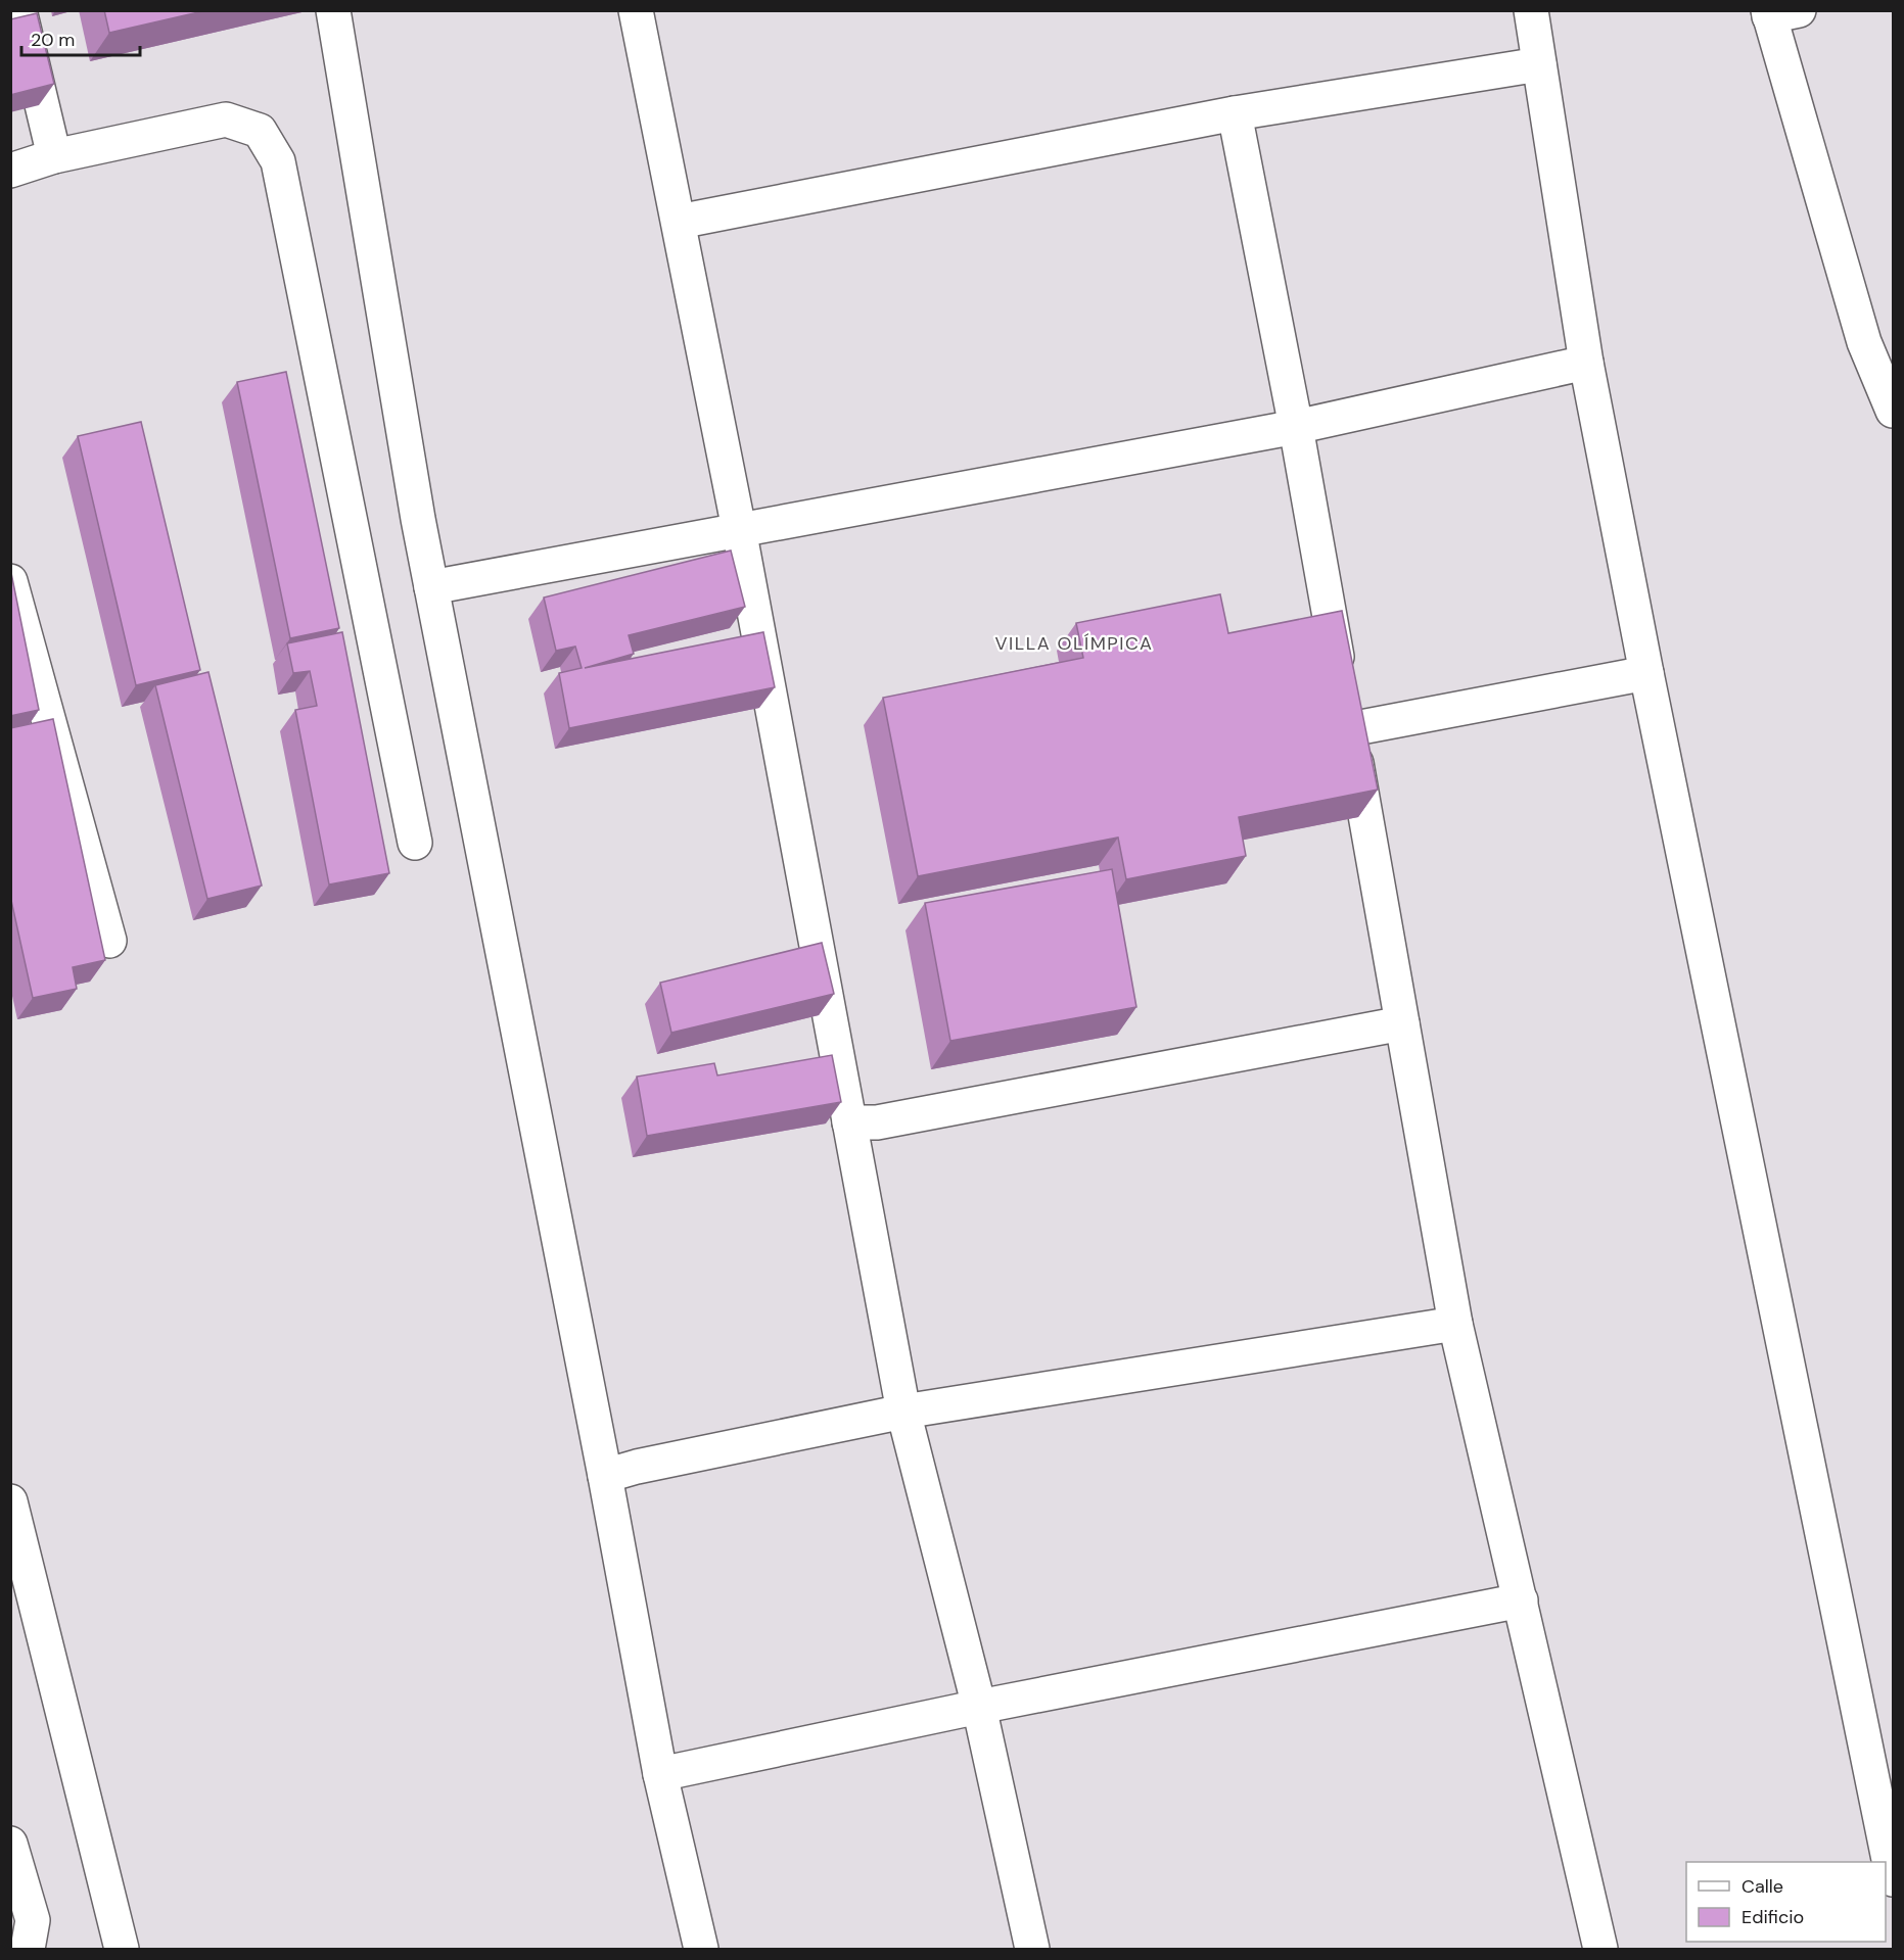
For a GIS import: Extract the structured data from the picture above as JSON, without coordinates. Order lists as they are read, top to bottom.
{
  "districts": ["VILLA OLÍMPICA"],
  "legend": ["Calle", "Edificio"],
  "scale_bar": "20 m"
}
